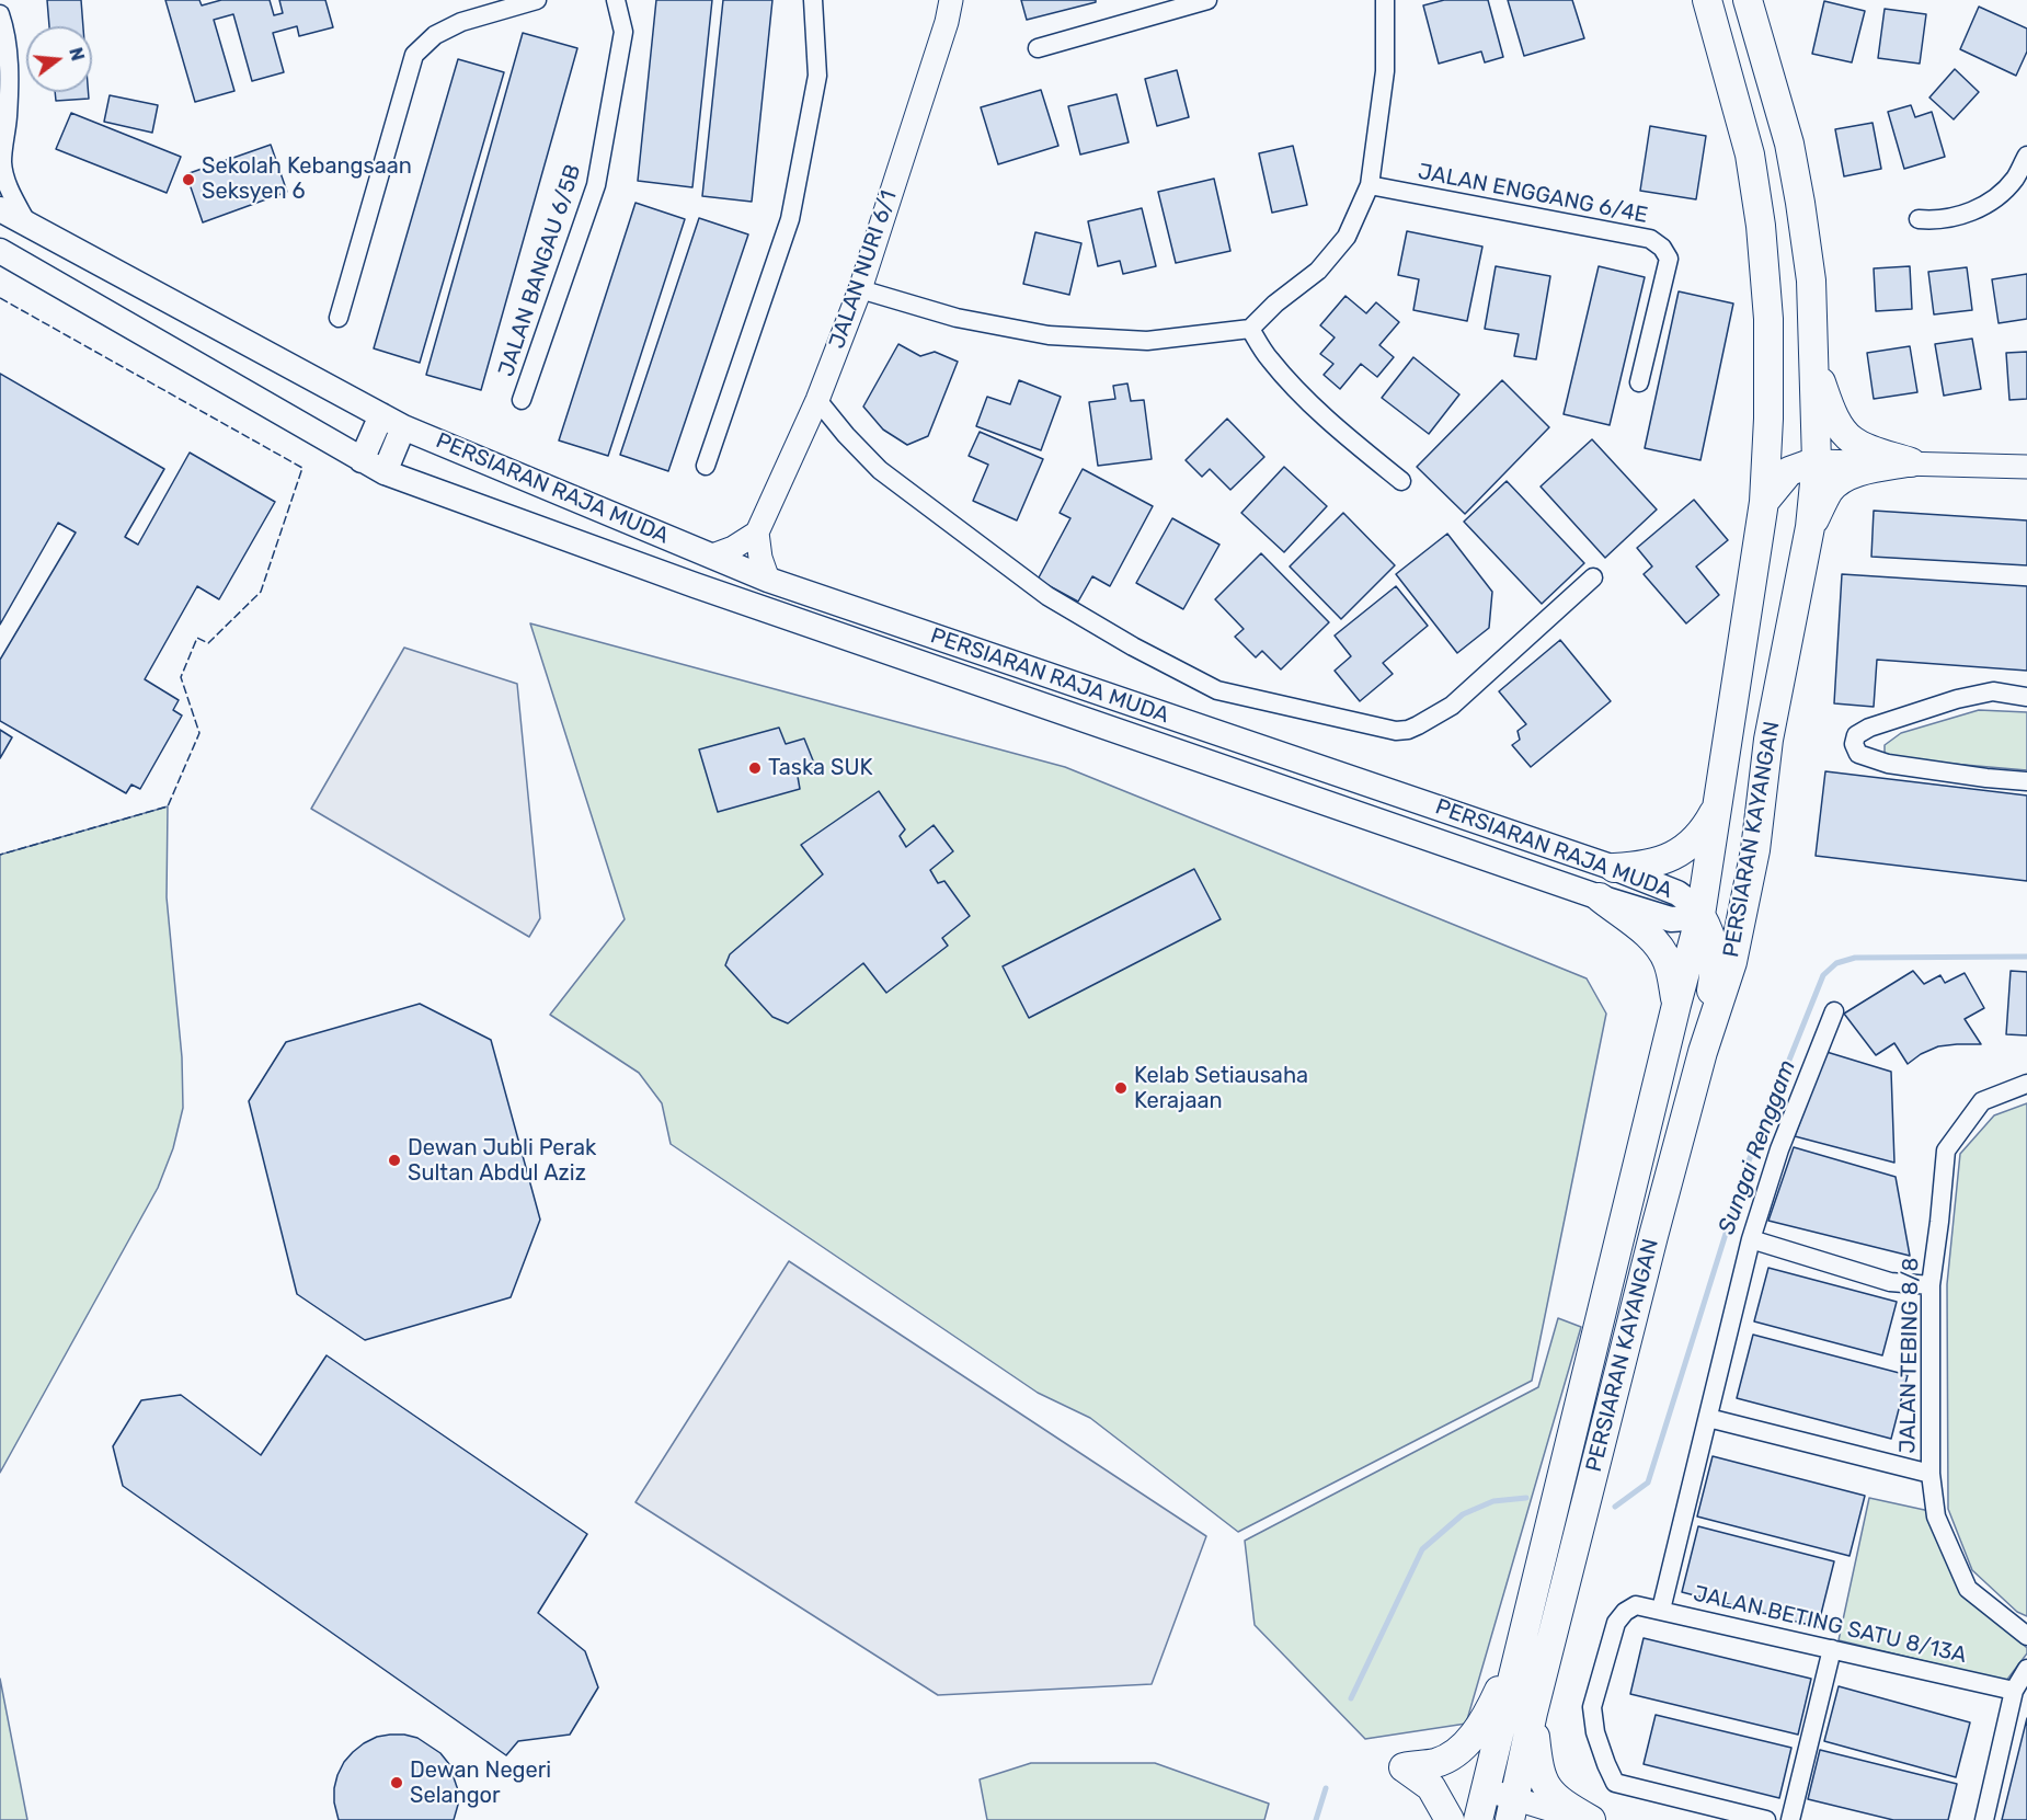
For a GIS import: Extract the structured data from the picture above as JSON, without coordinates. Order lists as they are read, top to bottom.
{
  "streets": {
    "main road": ["PERSIARAN RAJA MUDA", "PERSIARAN KAYANGAN"],
    "street": [
      "JALAN ENGGANG 6/4E",
      "JALAN NURI 6/1",
      "JALAN BANGAU 6/5B",
      "JALAN TEBING 8/8",
      "JALAN BETING SATU 8/13A"
    ]
  },
  "crossings": [
    ["PERSIARAN RAJA MUDA", "PERSIARAN KAYANGAN"]
  ],
  "water": ["Sungai Renggam"],
  "places": [
    "Sekolah Kebangsaan Seksyen 6",
    "Taska SUK",
    "Kelab Setiausaha Kerajaan",
    "Dewan Jubli Perak Sultan Abdul Aziz",
    "Dewan Negeri Selangor"
  ],
  "north": "right"
}
